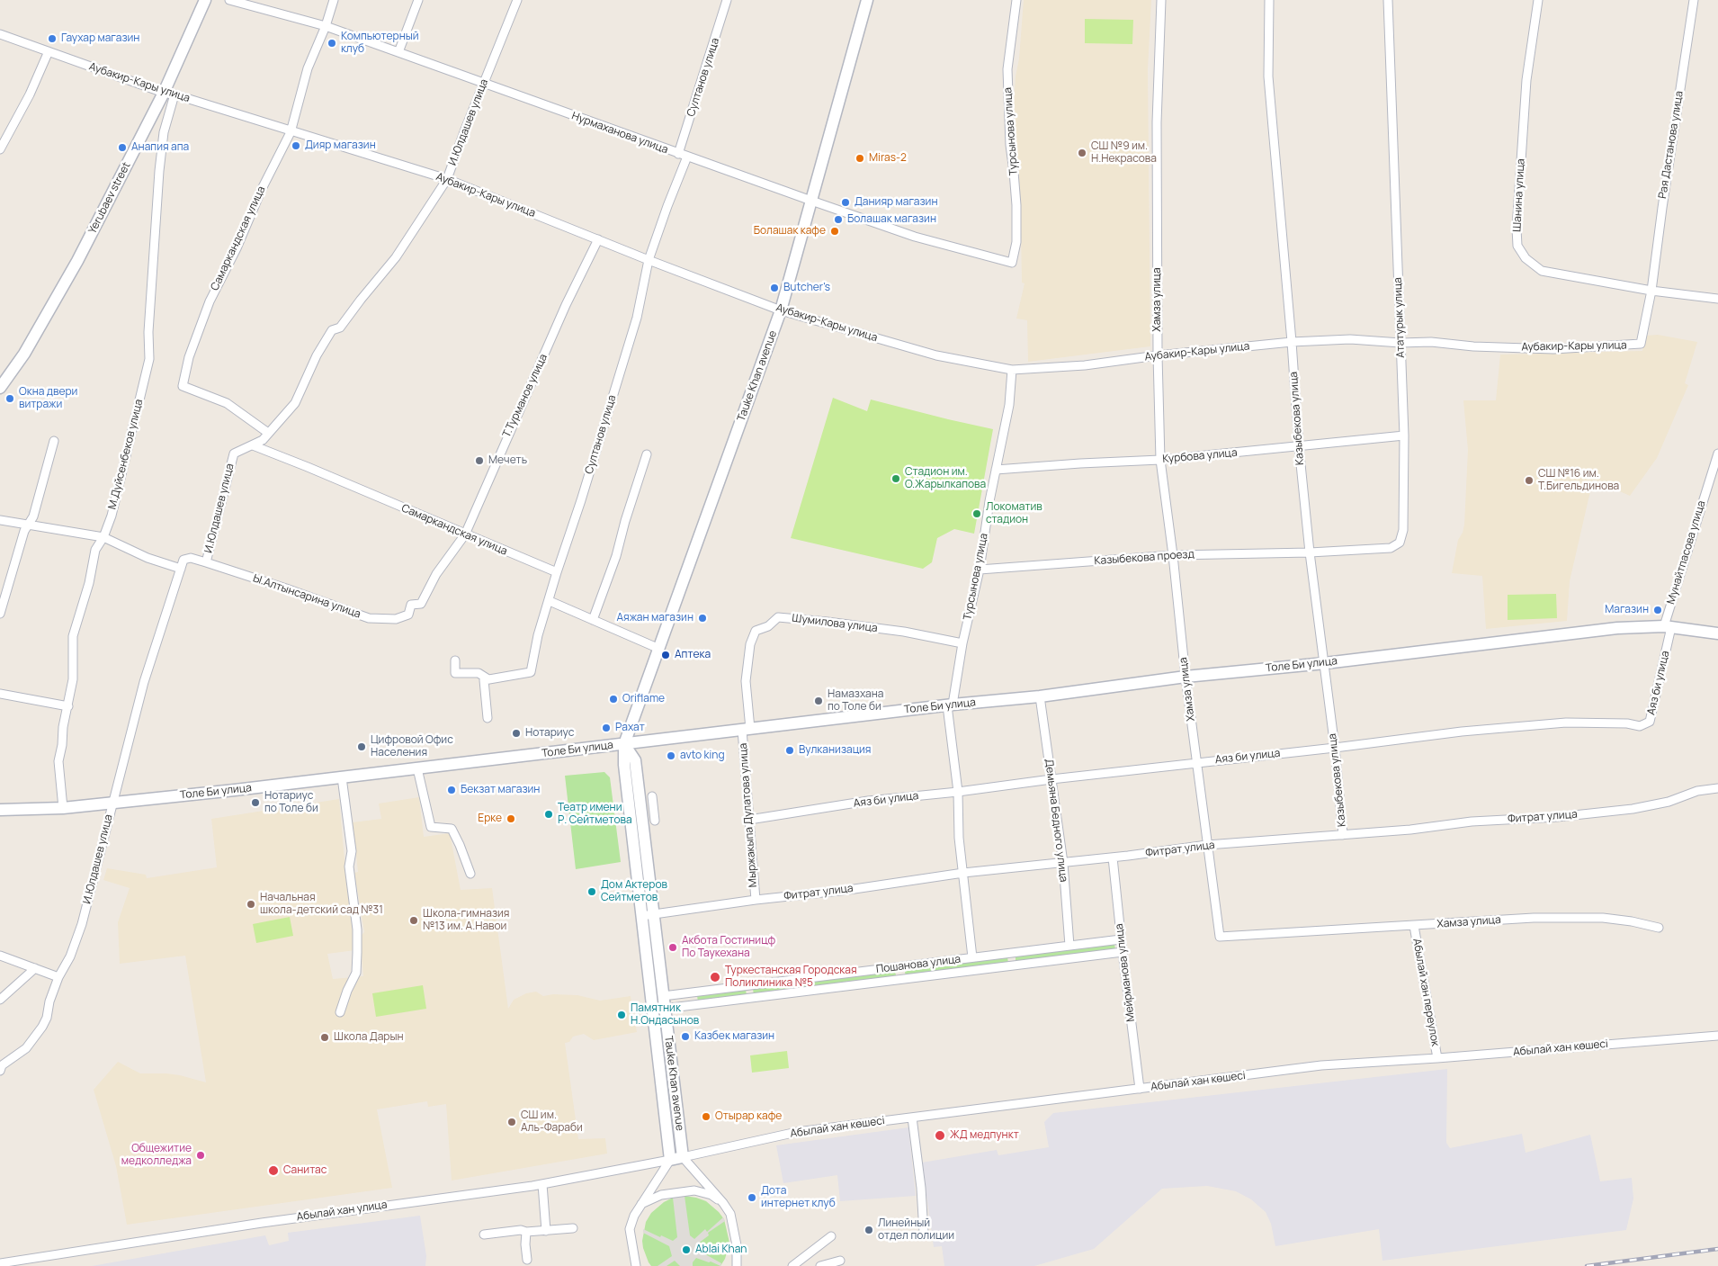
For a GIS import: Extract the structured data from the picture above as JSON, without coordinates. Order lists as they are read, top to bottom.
{
  "streets": {
    "street": [
      "Султанов улица",
      "Аубакир-Кары улица",
      "И.Юлдашев улица",
      "Турсынова улица",
      "Нурмаханова улица",
      "Рая Дастанова улица",
      "Шанина улица",
      "Yerubaev street",
      "Самаркандская улица",
      "Хамза улица",
      "Ататурык улица",
      "Tauke Khan avenue",
      "Т.Турманов улица",
      "Казыбекова улица",
      "М.Дуйсенбеков улица",
      "Курбова улица",
      "Мунайтпасова улица",
      "Казыбекова проезд",
      "Ы.Алтынсарина улица",
      "Шумилова улица",
      "Толе Би улица",
      "Аяз би улица",
      "Мыржакыпа Дулатова улица",
      "Фитрат улица",
      "Демьяна Бедного улица",
      "Пошанова улица",
      "Мейрманова улица",
      "Абылай хан переулок",
      "Абылай хан көшесі",
      "Абылай хан улица"
    ]
  },
  "crossings": [
    ["Султанов улица", "Аубакир-Кары улица"],
    ["Султанов улица", "Нурмаханова улица"],
    ["Султанов улица", "Самаркандская улица"],
    ["Аубакир-Кары улица", "И.Юлдашев улица"],
    ["Аубакир-Кары улица", "Турсынова улица"],
    ["Аубакир-Кары улица", "Рая Дастанова улица"],
    ["Аубакир-Кары улица", "Шанина улица"],
    ["Аубакир-Кары улица", "Yerubaev street"],
    ["Аубакир-Кары улица", "Самаркандская улица"],
    ["Аубакир-Кары улица", "Хамза улица"],
    ["Аубакир-Кары улица", "Ататурык улица"],
    ["Аубакир-Кары улица", "Tauke Khan avenue"],
    ["Аубакир-Кары улица", "Т.Турманов улица"],
    ["Аубакир-Кары улица", "Казыбекова улица"],
    ["Аубакир-Кары улица", "М.Дуйсенбеков улица"],
    ["И.Юлдашев улица", "Нурмаханова улица"],
    ["И.Юлдашев улица", "Самаркандская улица"],
    ["И.Юлдашев улица", "Ы.Алтынсарина улица"],
    ["И.Юлдашев улица", "Толе Би улица"],
    ["Турсынова улица", "Нурмаханова улица"],
    ["Турсынова улица", "Курбова улица"],
    ["Турсынова улица", "Казыбекова проезд"],
    ["Турсынова улица", "Шумилова улица"],
    ["Турсынова улица", "Толе Би улица"],
    ["Турсынова улица", "Аяз би улица"],
    ["Турсынова улица", "Фитрат улица"],
    ["Турсынова улица", "Пошанова улица"],
    ["Нурмаханова улица", "Самаркандская улица"],
    ["Нурмаханова улица", "Tauke Khan avenue"],
    ["Рая Дастанова улица", "Шанина улица"],
    ["Yerubaev street", "М.Дуйсенбеков улица"],
    ["Самаркандская улица", "Т.Турманов улица"],
    ["Хамза улица", "Курбова улица"],
    ["Хамза улица", "Казыбекова проезд"],
    ["Хамза улица", "Толе Би улица"],
    ["Хамза улица", "Аяз би улица"],
    ["Хамза улица", "Фитрат улица"],
    ["Хамза улица", "Абылай хан переулок"],
    ["Ататурык улица", "Казыбекова улица"],
    ["Ататурык улица", "Курбова улица"],
    ["Ататурык улица", "Казыбекова проезд"],
    ["Tauke Khan avenue", "Толе Би улица"],
    ["Tauke Khan avenue", "Фитрат улица"],
    ["Tauke Khan avenue", "Пошанова улица"],
    ["Tauke Khan avenue", "Абылай хан көшесі"],
    ["Tauke Khan avenue", "Абылай хан улица"],
    ["Т.Турманов улица", "Ы.Алтынсарина улица"],
    ["Казыбекова улица", "Курбова улица"],
    ["Казыбекова улица", "Казыбекова проезд"],
    ["Казыбекова улица", "Толе Би улица"],
    ["Казыбекова улица", "Аяз би улица"],
    ["Казыбекова улица", "Фитрат улица"],
    ["М.Дуйсенбеков улица", "Толе Би улица"],
    ["Мунайтпасова улица", "Толе Би улица"],
    ["Мунайтпасова улица", "Аяз би улица"],
    ["Шумилова улица", "Толе Би улица"],
    ["Шумилова улица", "Мыржакыпа Дулатова улица"],
    ["Толе Би улица", "Аяз би улица"],
    ["Толе Би улица", "Мыржакыпа Дулатова улица"],
    ["Толе Би улица", "Демьяна Бедного улица"],
    ["Аяз би улица", "Мыржакыпа Дулатова улица"],
    ["Аяз би улица", "Демьяна Бедного улица"],
    ["Мыржакыпа Дулатова улица", "Фитрат улица"],
    ["Фитрат улица", "Демьяна Бедного улица"],
    ["Фитрат улица", "Мейрманова улица"],
    ["Демьяна Бедного улица", "Пошанова улица"],
    ["Пошанова улица", "Мейрманова улица"],
    ["Мейрманова улица", "Абылай хан көшесі"],
    ["Абылай хан переулок", "Абылай хан көшесі"],
    ["Абылай хан көшесі", "Абылай хан улица"]
  ],
  "places": [
    "Гаухар магазин",
    "Компьютерный клуб",
    "Дияр магазин",
    "Анапия апа",
    "СШ №9 им. Н.Некрасова",
    "Miras-2",
    "Данияр магазин",
    "Болашак магазин",
    "Болашак кафе",
    "Butcher's",
    "Окна двери витражи",
    "Мечеть",
    "Стадион им. О.Жарылкапова",
    "СШ №16 им. Т.Бигельдинова",
    "Локоматив стадион",
    "Магазин",
    "Аяжан магазин",
    "Аптека",
    "Oriflame",
    "Намазхана по Толе би",
    "Рахат",
    "Нотариус",
    "Цифровой Офис Населения",
    "Вулканизация",
    "avto king",
    "Бекзат магазин",
    "Нотариус по Толе би",
    "Театр имени Р. Сейтметова",
    "Ерке",
    "Дом Актеров Сейтметов",
    "Начальная школа-детский сад №31",
    "Школа-гимназия №13 им. А.Навои",
    "Акбота Гостиницф По Таукехана",
    "Туркестанская Городская Поликлиника №5",
    "Памятник Н.Ондасынов",
    "Казбек магазин",
    "Школа Дарын",
    "Отырар кафе",
    "СШ им. Аль-Фараби",
    "ЖД медпункт",
    "Общежитие медколледжа",
    "Санитас",
    "Дота интернет клуб",
    "Линейный отдел полиции",
    "Ablai Khan"
  ]
}
